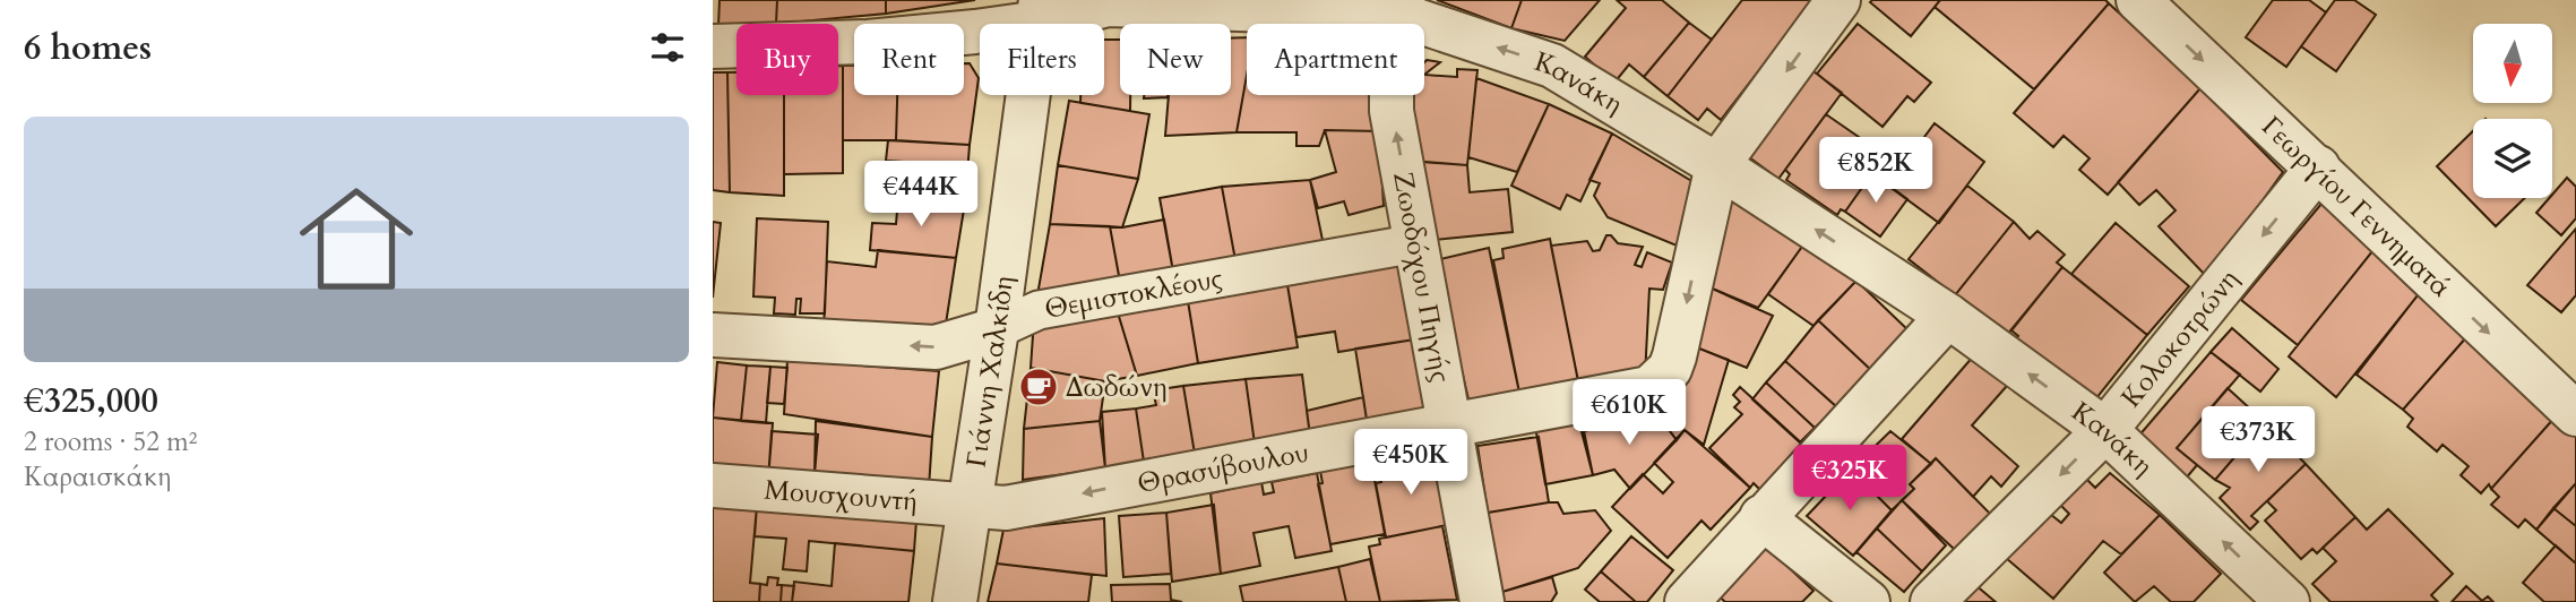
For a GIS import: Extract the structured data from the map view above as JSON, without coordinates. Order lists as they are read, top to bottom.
{
  "streets": {
    "street": [
      "Κανάκη",
      "Γεωργίου Γεννηματά",
      "Ζωοδόχου Πηγής",
      "Θεμιστοκλέους",
      "Κολοκοτρώνη",
      "Γιάννη Χαλκίδη",
      "Θρασύβουλου",
      "Μουσχουντή"
    ]
  },
  "crossings": [
    ["Κανάκη", "Ζωοδόχου Πηγής"],
    ["Κανάκη", "Κολοκοτρώνη"],
    ["Κανάκη", "Γιάννη Χαλκίδη"],
    ["Κανάκη", "Θρασύβουλου"],
    ["Γεωργίου Γεννηματά", "Κολοκοτρώνη"],
    ["Ζωοδόχου Πηγής", "Θεμιστοκλέους"],
    ["Ζωοδόχου Πηγής", "Θρασύβουλου"],
    ["Θεμιστοκλέους", "Γιάννη Χαλκίδη"],
    ["Γιάννη Χαλκίδη", "Θρασύβουλου"],
    ["Γιάννη Χαλκίδη", "Μουσχουντή"],
    ["Θρασύβουλου", "Μουσχουντή"]
  ],
  "one_way": [
    "Κανάκη",
    "Γεωργίου Γεννηματά",
    "Ζωοδόχου Πηγής",
    "Θεμιστοκλέους"
  ],
  "places": {
    "cafe": ["Δωδώνη"]
  },
  "north": "bottom",
  "page": {
    "heading": "6 homes",
    "chip": [
      "Buy",
      "Rent",
      "Filters",
      "New",
      "Apartment"
    ],
    "list": [
      {
        "name": "€325,000",
        "note": "2 rooms · 52 m² · Καραισκάκη"
      }
    ],
    "price": [
      "€852K",
      "€444K",
      "€610K",
      "€373K",
      "€450K",
      "€325K"
    ]
  }
}
